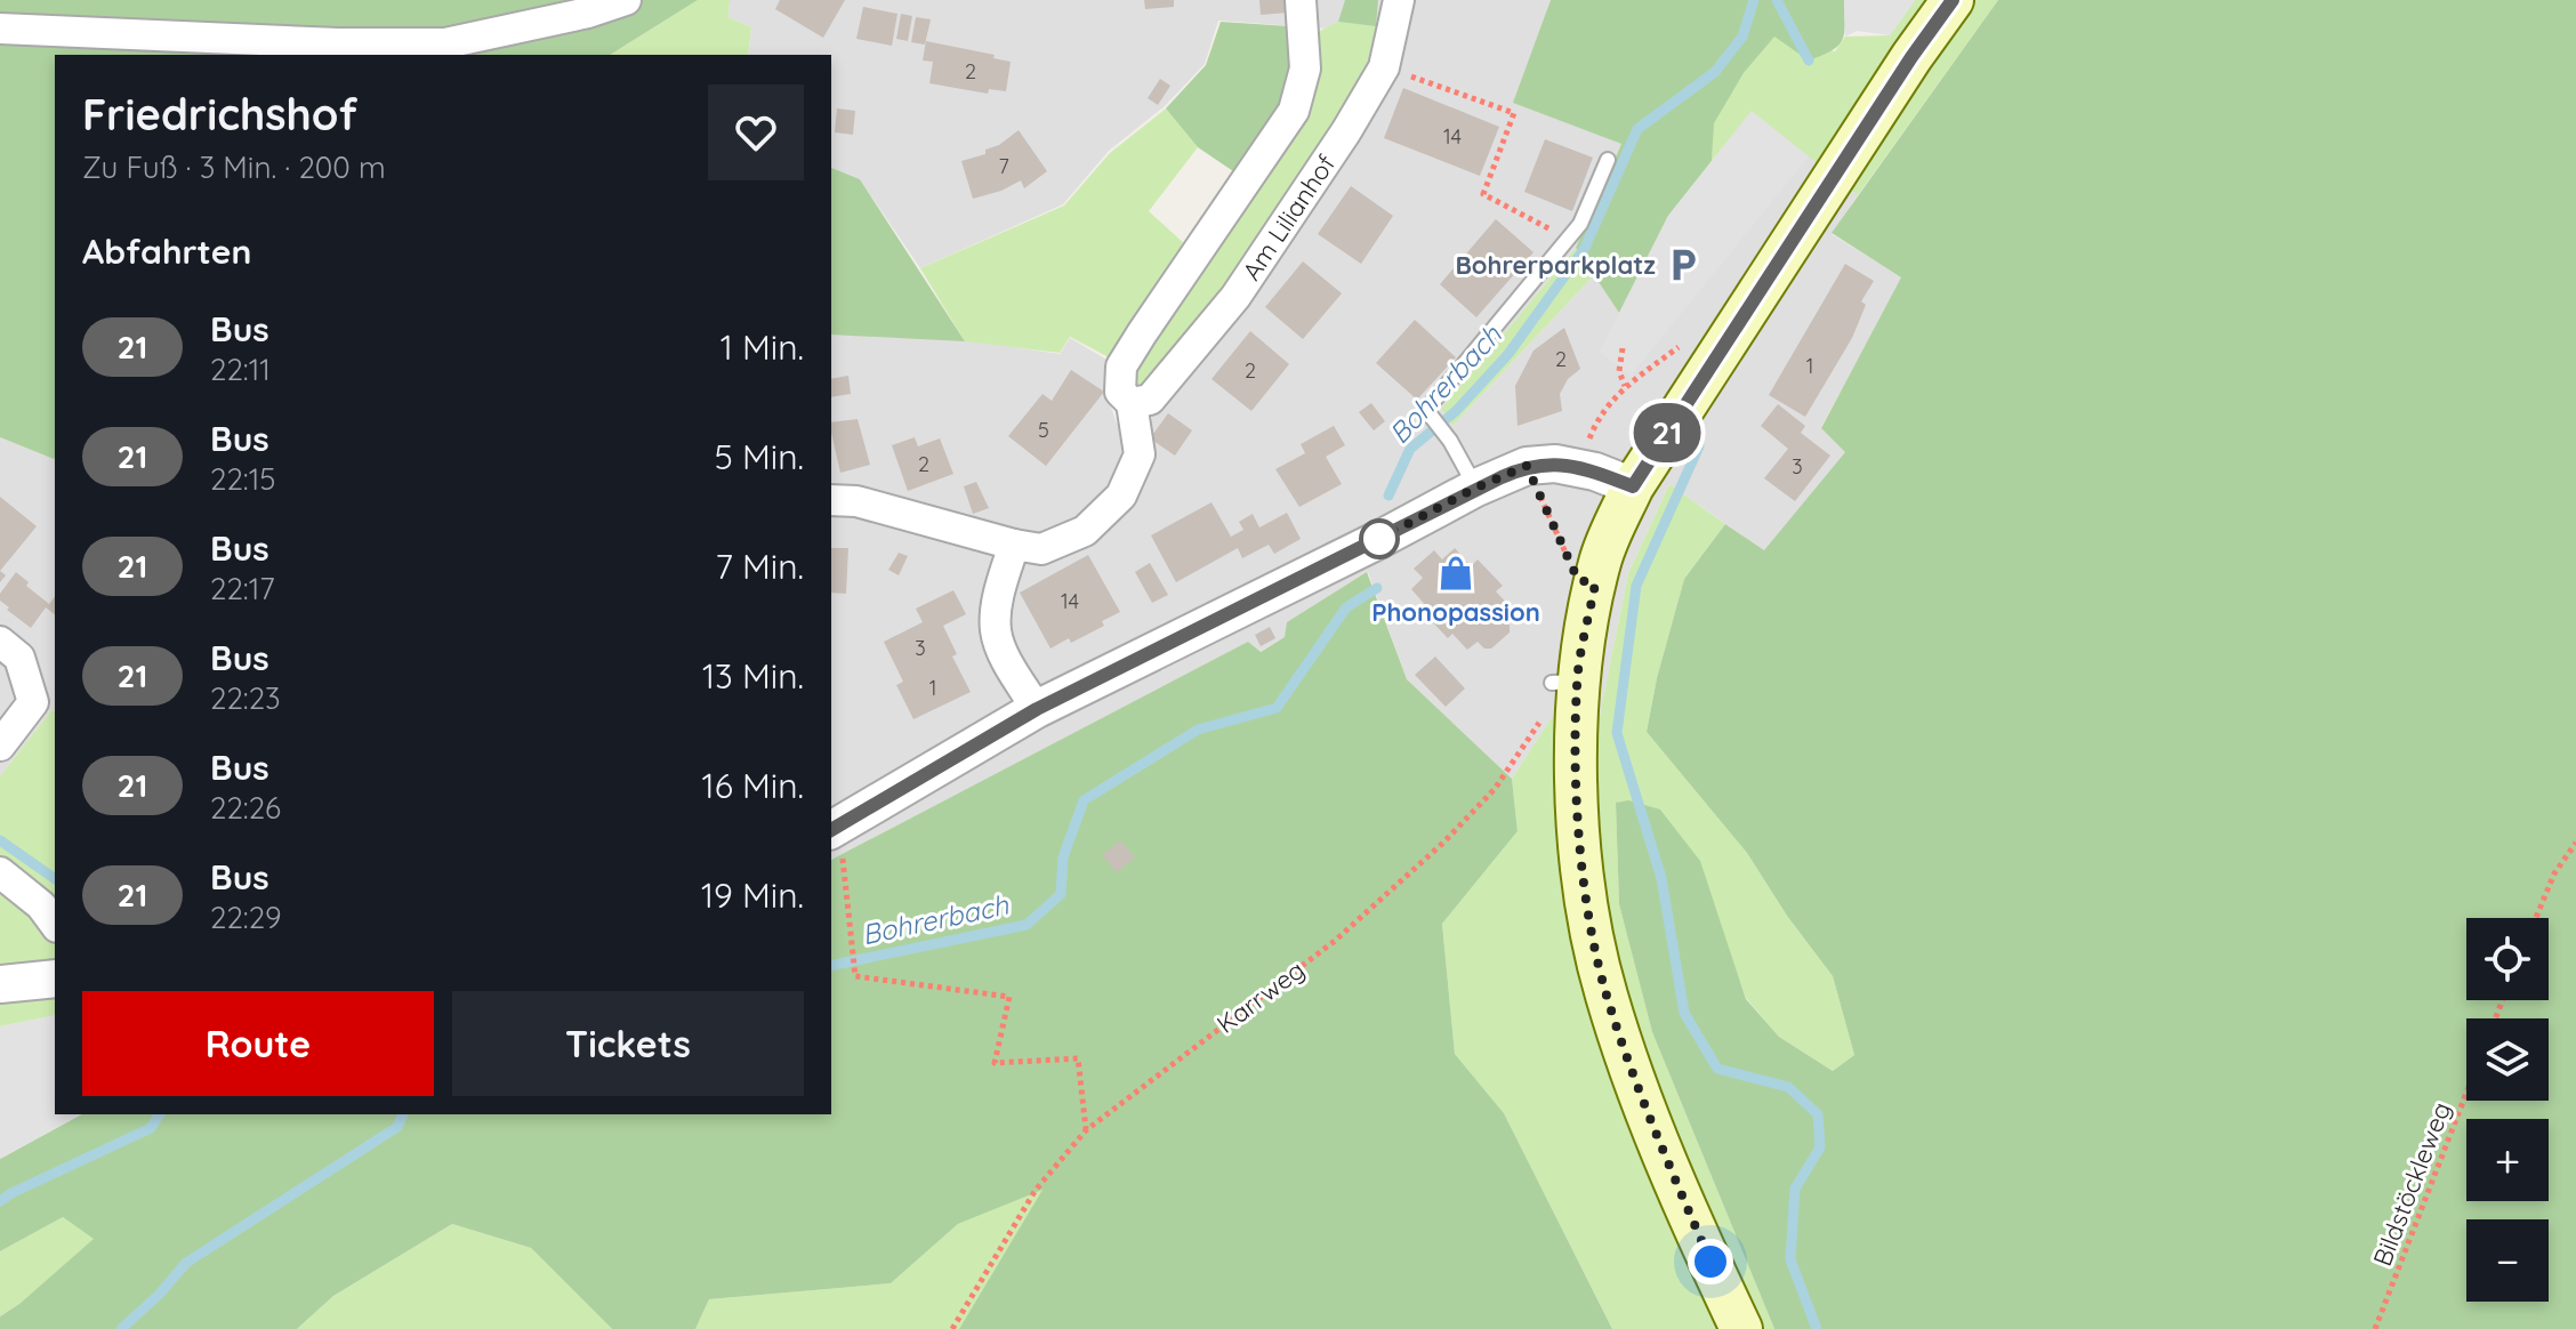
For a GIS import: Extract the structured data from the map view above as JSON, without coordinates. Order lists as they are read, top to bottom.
{
  "streets": {
    "street": ["Am Lilianhof"],
    "path": ["Karrweg", "Bildstöckleweg"]
  },
  "water": ["Bohrerbach"],
  "places": {
    "parking": ["Bohrerparkplatz"],
    "shop": ["Phonopassion"]
  },
  "lines": ["bus line 21"],
  "house_numbers": [
    "2",
    "14",
    "7",
    "2",
    "1",
    "2",
    "5",
    "2",
    "3",
    "14",
    "3",
    "1"
  ],
  "page": {
    "on_map": "21",
    "heading": [
      ["Friedrichshof", "Zu Fuß · 3 Min. · 200 m"],
      "Abfahrten"
    ],
    "list": [
      {
        "mark": "21",
        "name": "Bus",
        "note": "22:11",
        "value": "1 Min."
      },
      {
        "mark": "21",
        "name": "Bus",
        "note": "22:15",
        "value": "5 Min."
      },
      {
        "mark": "21",
        "name": "Bus",
        "note": "22:17",
        "value": "7 Min."
      },
      {
        "mark": "21",
        "name": "Bus",
        "note": "22:23",
        "value": "13 Min."
      },
      {
        "mark": "21",
        "name": "Bus",
        "note": "22:26",
        "value": "16 Min."
      },
      {
        "mark": "21",
        "name": "Bus",
        "note": "22:29",
        "value": "19 Min."
      }
    ],
    "map_buttons": ["+", "−"],
    "buttons": ["Route", "Tickets"]
  }
}
